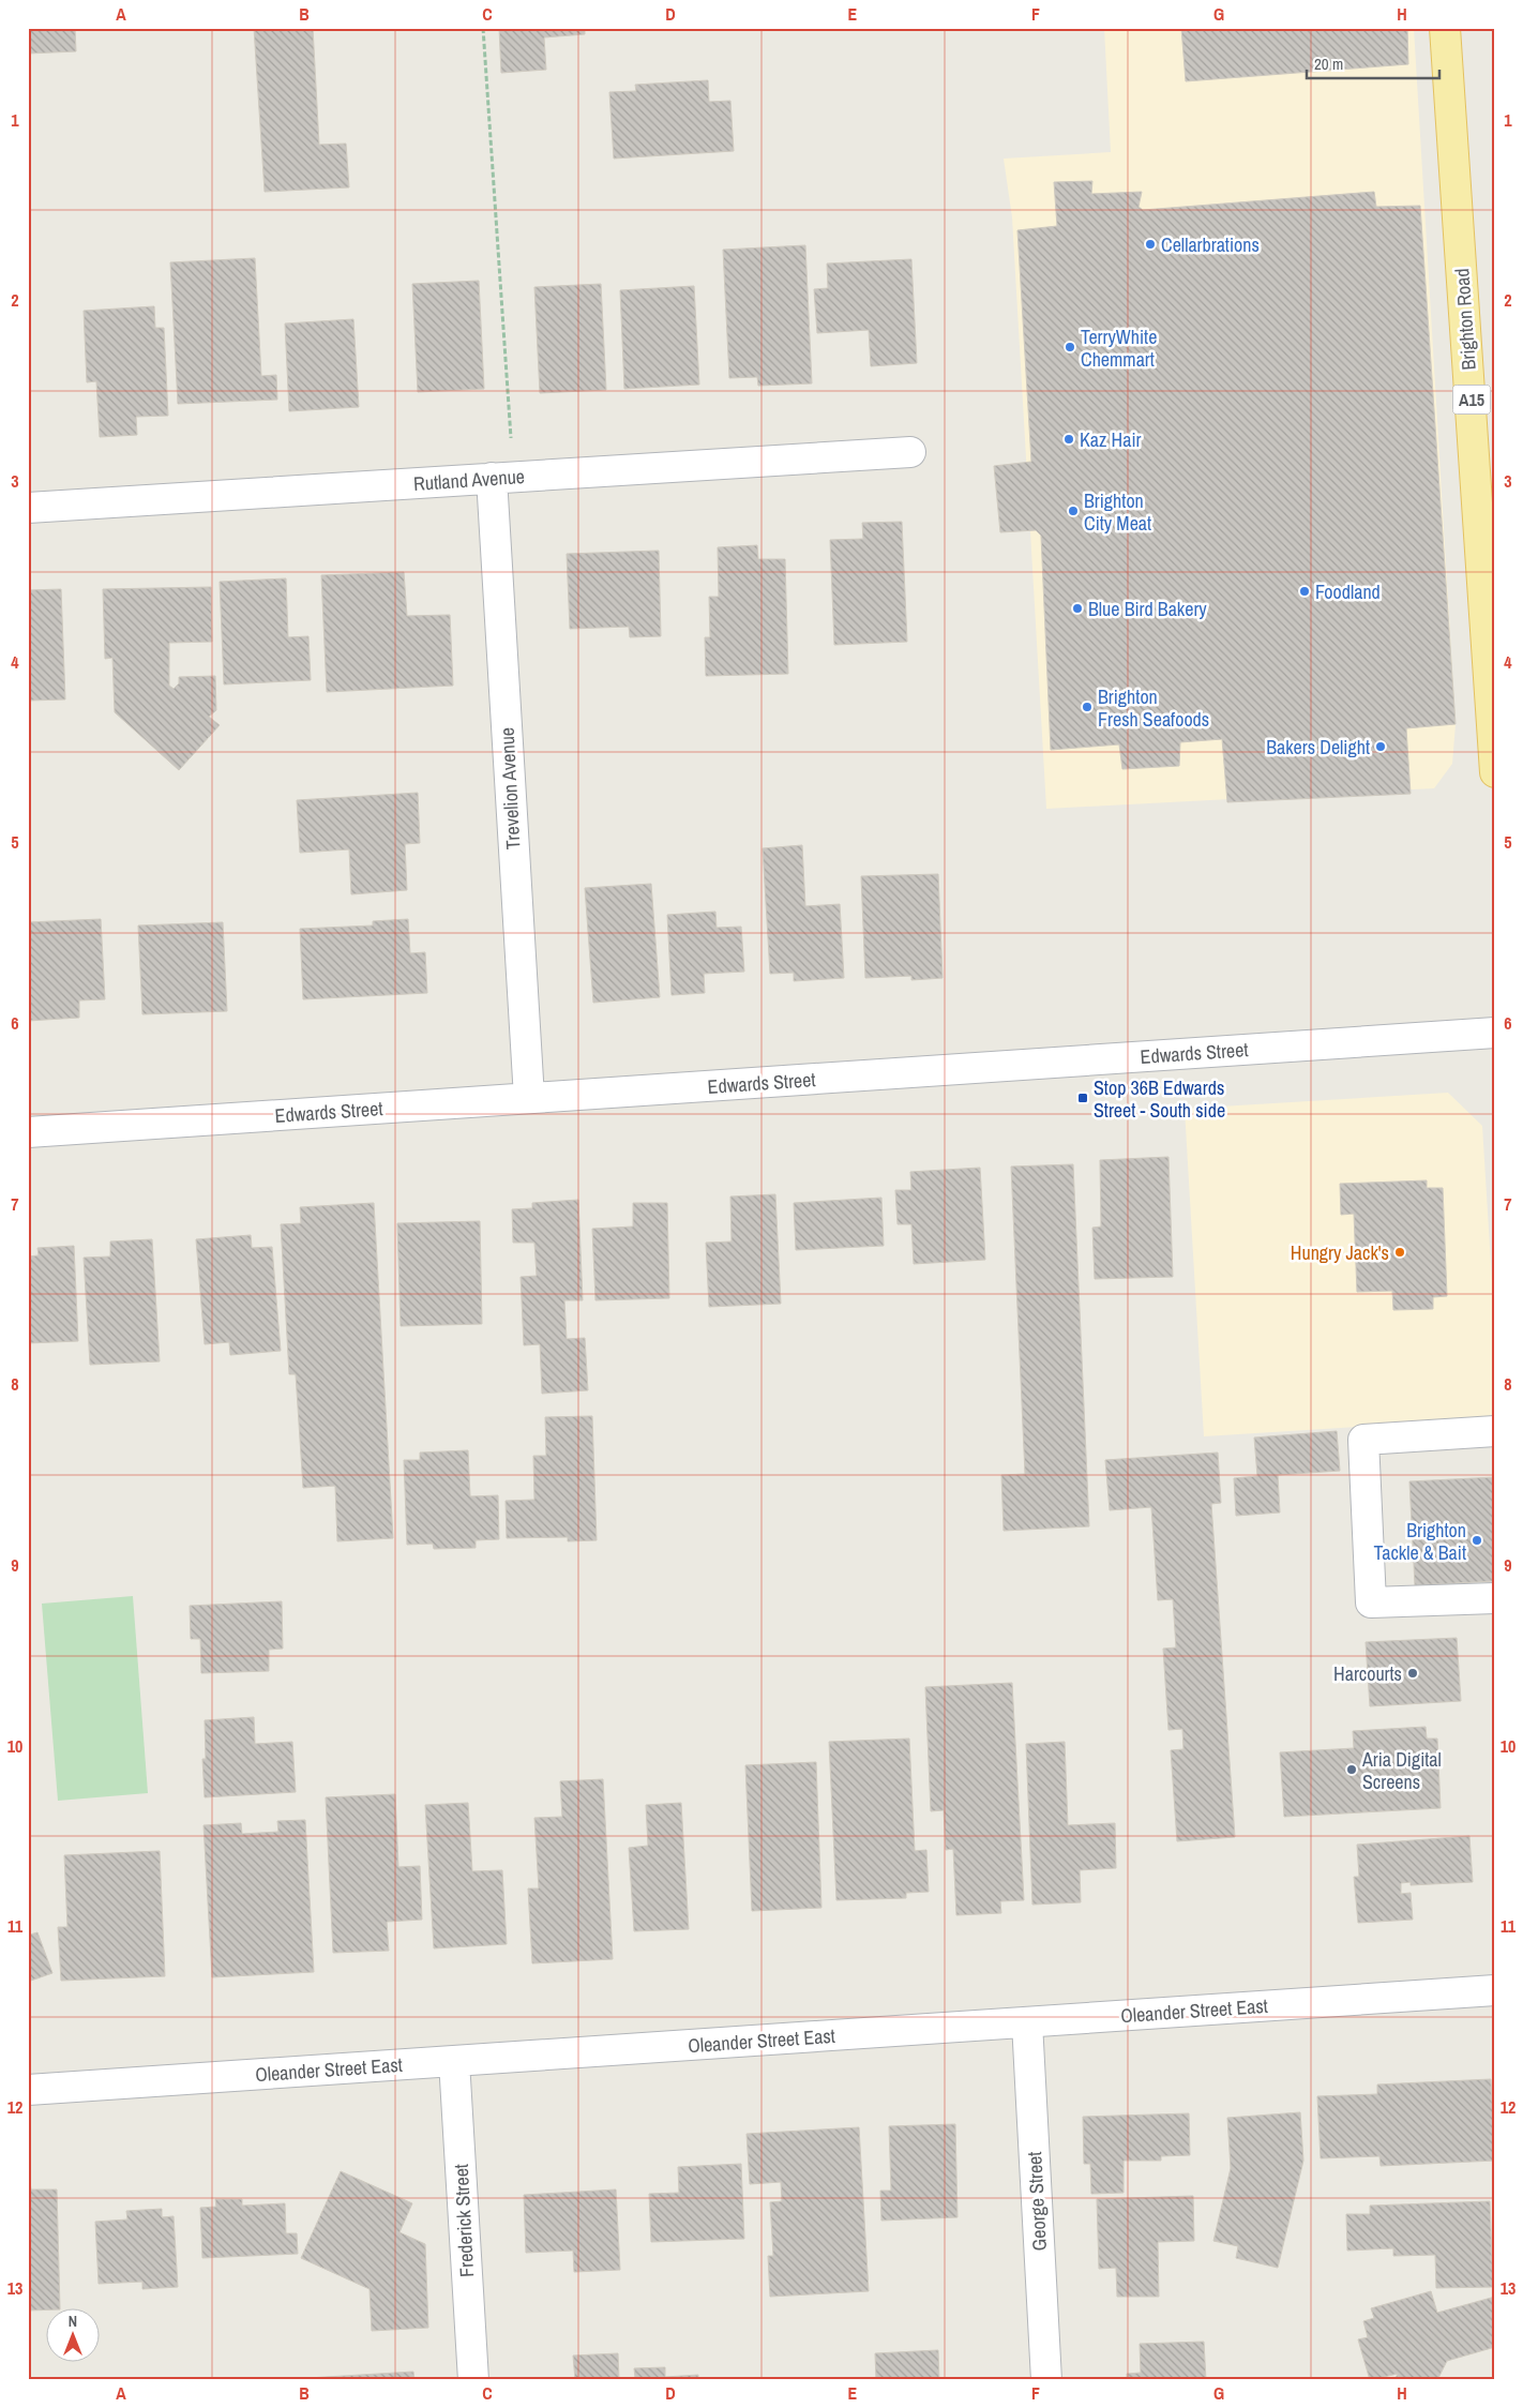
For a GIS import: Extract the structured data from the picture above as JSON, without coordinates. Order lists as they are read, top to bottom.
{
  "streets": {
    "main road": ["Brighton Road", "A15"],
    "street": [
      "Rutland Avenue",
      "Trevelion Avenue",
      "Edwards Street",
      "Oleander Street East",
      "George Street",
      "Frederick Street"
    ]
  },
  "crossings": [
    ["Rutland Avenue", "Trevelion Avenue"],
    ["Trevelion Avenue", "Edwards Street"],
    ["Oleander Street East", "George Street"],
    ["Oleander Street East", "Frederick Street"]
  ],
  "places": {
    "other": [
      "Cellarbrations",
      "TerryWhite Chemmart",
      "Kaz Hair",
      "Brighton City Meat",
      "Foodland",
      "Blue Bird Bakery",
      "Brighton Fresh Seafoods",
      "Bakers Delight",
      "Hungry Jack's",
      "Brighton Tackle & Bait",
      "Harcourts",
      "Aria Digital Screens"
    ],
    "transit": ["Stop 36B Edwards Street - South side"]
  },
  "scale_bar": "20 m",
  "north": "top",
  "grid": {
    "columns": [
      "A",
      "B",
      "C",
      "D",
      "E",
      "F",
      "G",
      "H"
    ],
    "rows": [
      "1",
      "2",
      "3",
      "4",
      "5",
      "6",
      "7",
      "8",
      "9",
      "10",
      "11",
      "12",
      "13"
    ]
  }
}
